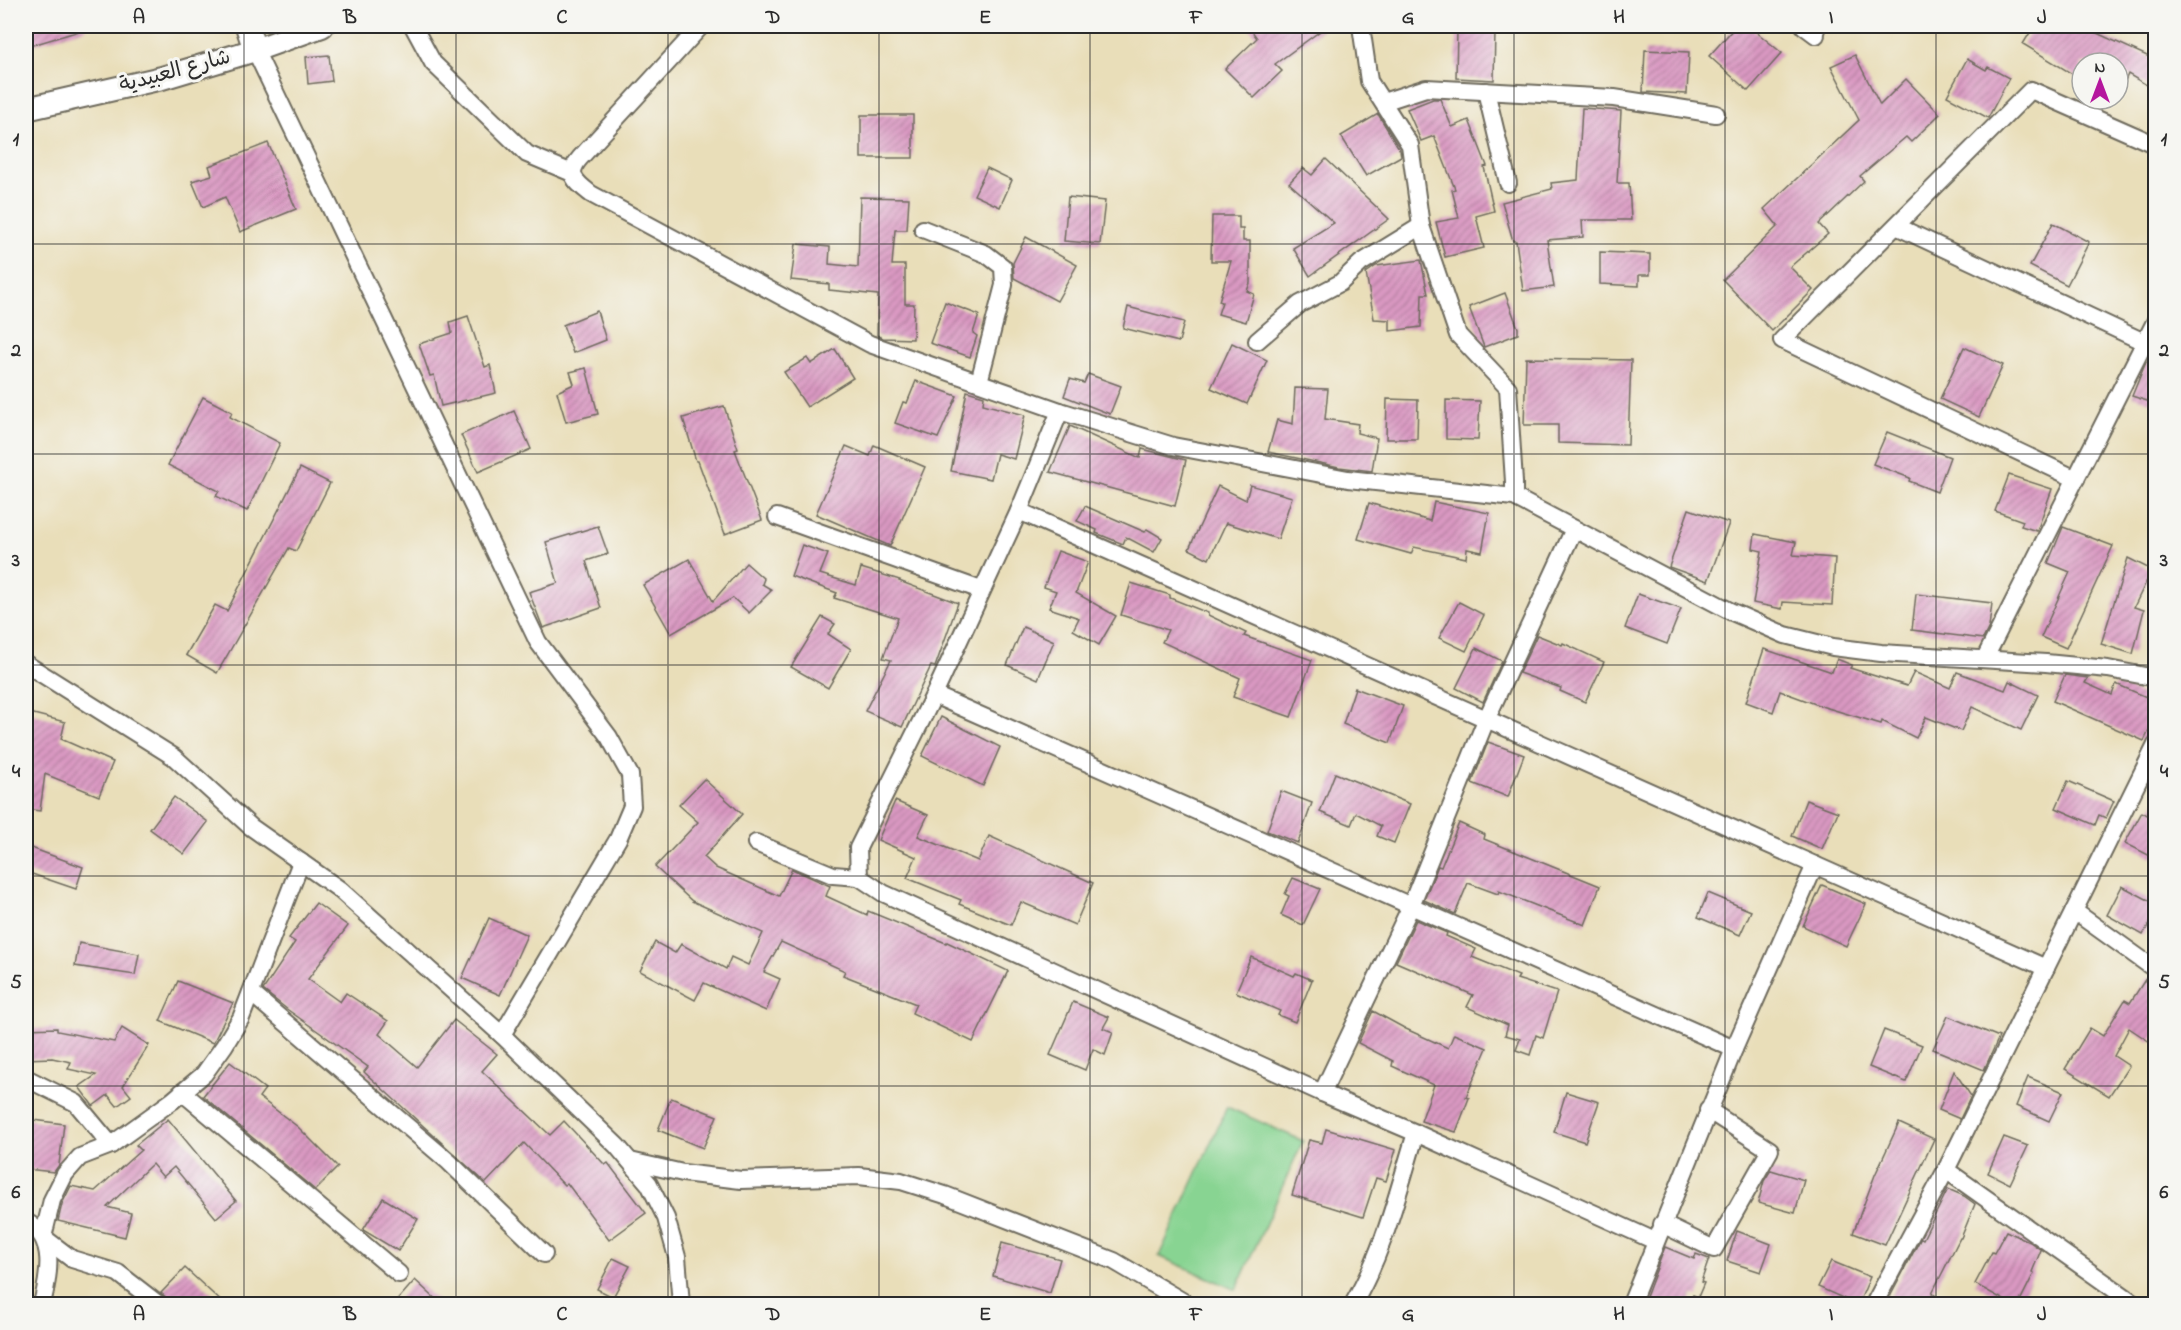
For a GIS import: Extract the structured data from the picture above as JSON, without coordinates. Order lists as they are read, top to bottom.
{
  "streets": {
    "main road": ["شارع العبيدية"]
  },
  "north": "top",
  "grid": {
    "columns": [
      "A",
      "B",
      "C",
      "D",
      "E",
      "F",
      "G",
      "H",
      "I",
      "J"
    ],
    "rows": [
      "1",
      "2",
      "3",
      "4",
      "5",
      "6"
    ]
  }
}
